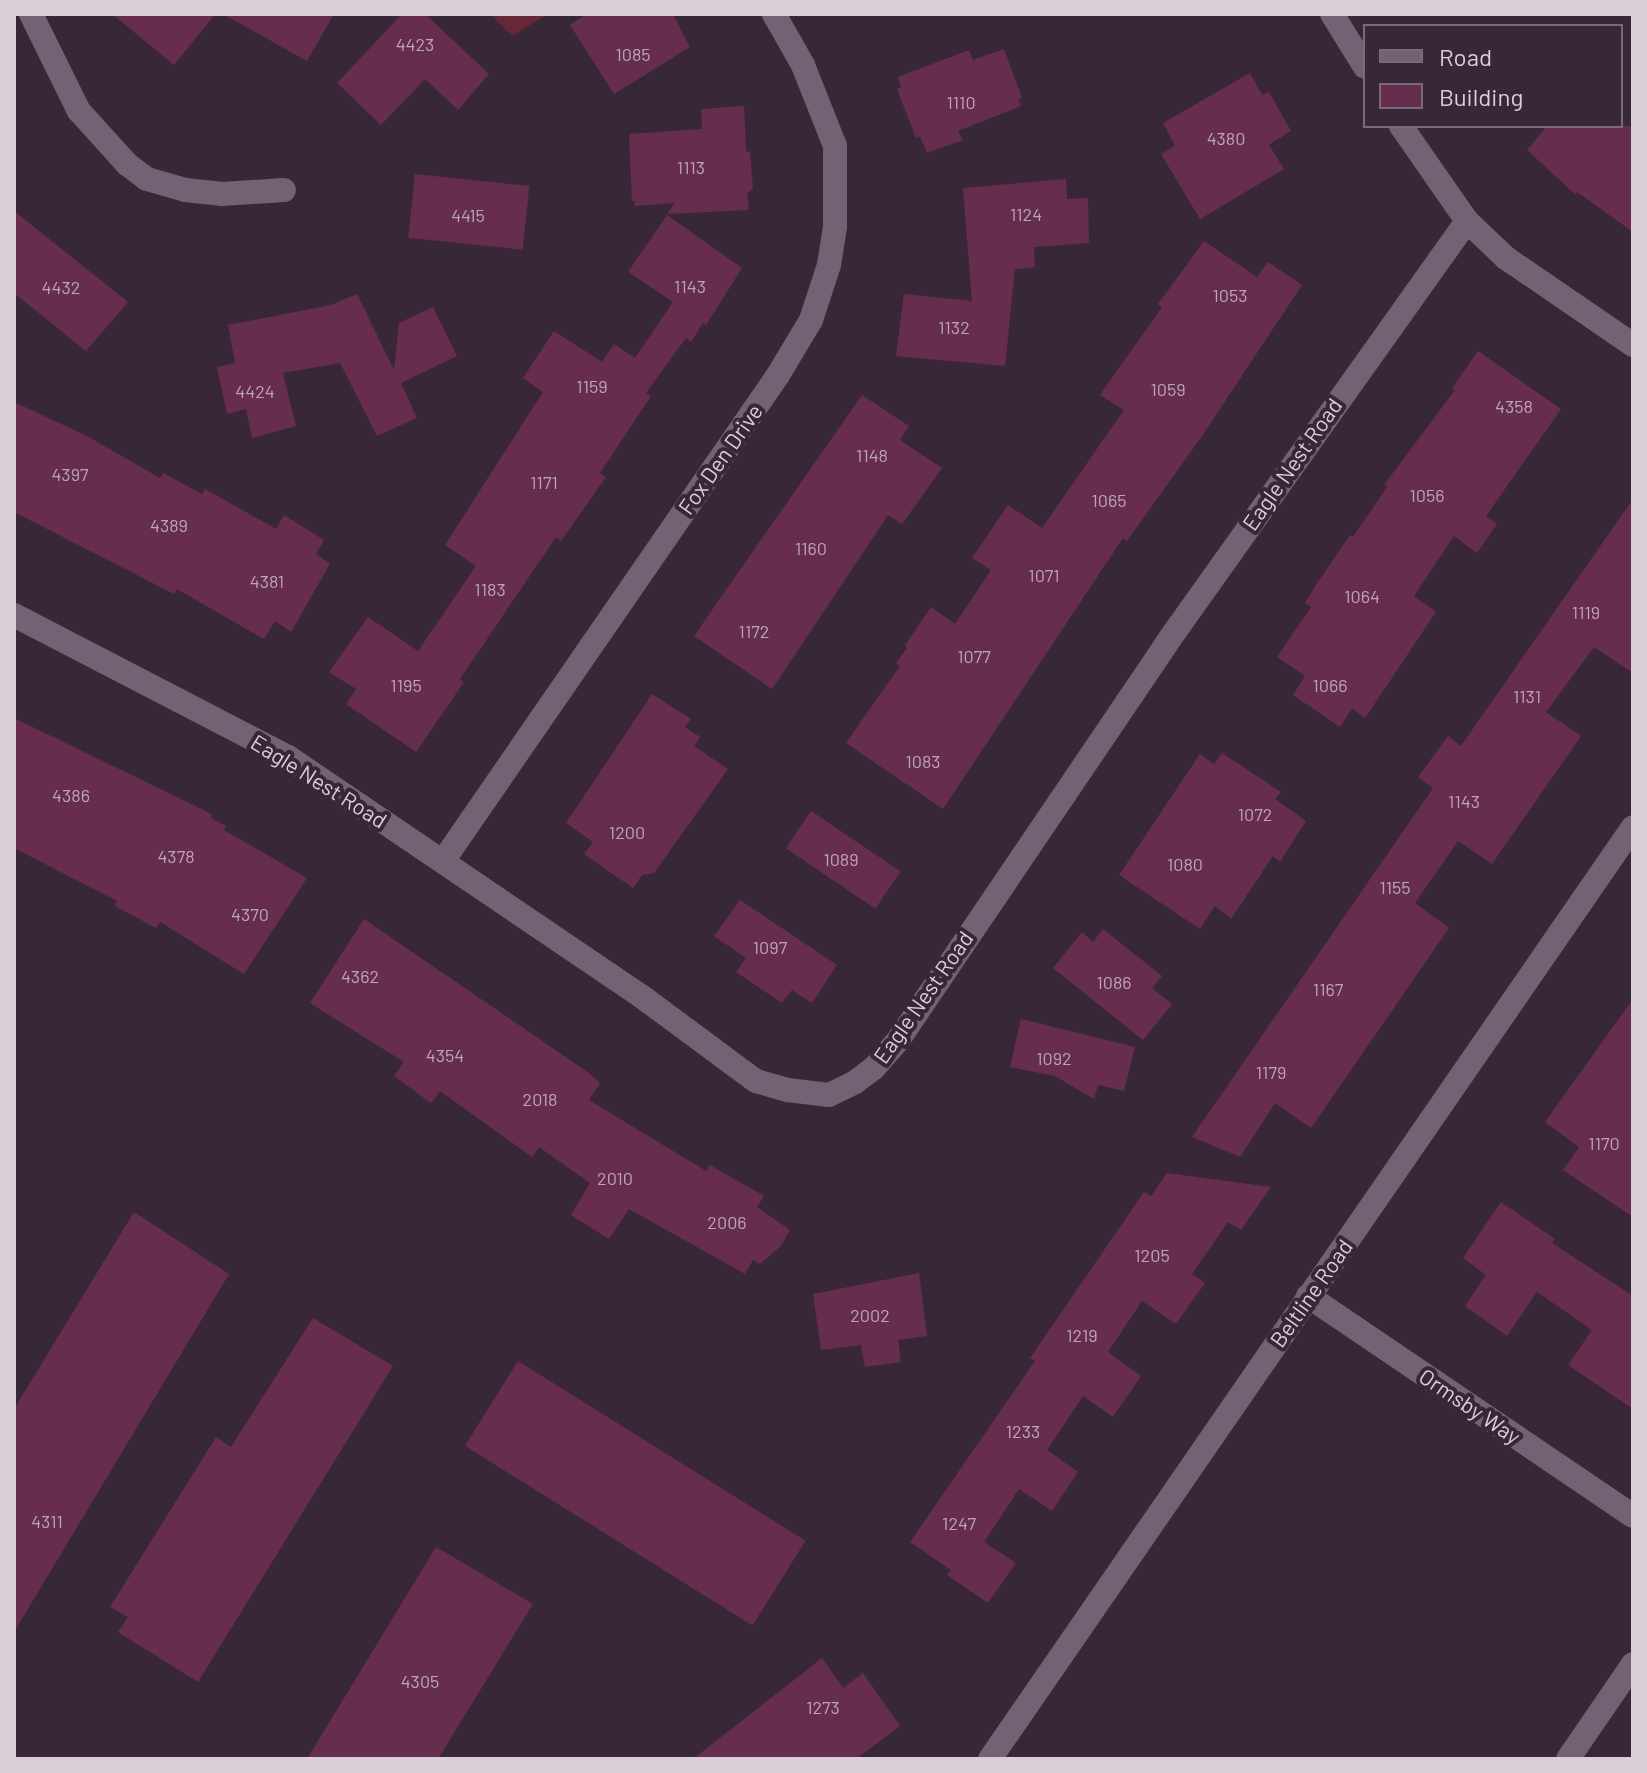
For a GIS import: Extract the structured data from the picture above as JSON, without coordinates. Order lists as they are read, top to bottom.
{
  "streets": {
    "street": [
      "Fox Den Drive",
      "Eagle Nest Road",
      "Beltline Road",
      "Ormsby Way"
    ]
  },
  "crossings": [
    ["Fox Den Drive", "Eagle Nest Road"],
    ["Beltline Road", "Ormsby Way"]
  ],
  "house_numbers": [
    "4423",
    "1085",
    "1110",
    "4380",
    "1113",
    "1124",
    "4415",
    "1143",
    "4432",
    "1053",
    "1132",
    "1159",
    "1059",
    "4424",
    "4358",
    "1148",
    "4397",
    "1171",
    "1056",
    "1065",
    "4389",
    "1160",
    "1071",
    "4381",
    "1183",
    "1064",
    "1119",
    "1172",
    "1077",
    "1195",
    "1066",
    "1131",
    "1083",
    "4386",
    "1143",
    "1072",
    "1200",
    "4378",
    "1089",
    "1080",
    "1155",
    "4370",
    "1097",
    "4362",
    "1086",
    "1167",
    "4354",
    "1092",
    "1179",
    "2018",
    "1170",
    "2010",
    "2006",
    "1205",
    "2002",
    "1219",
    "1233",
    "4311",
    "1247",
    "4305",
    "1273"
  ],
  "legend": ["Road", "Building"]
}
